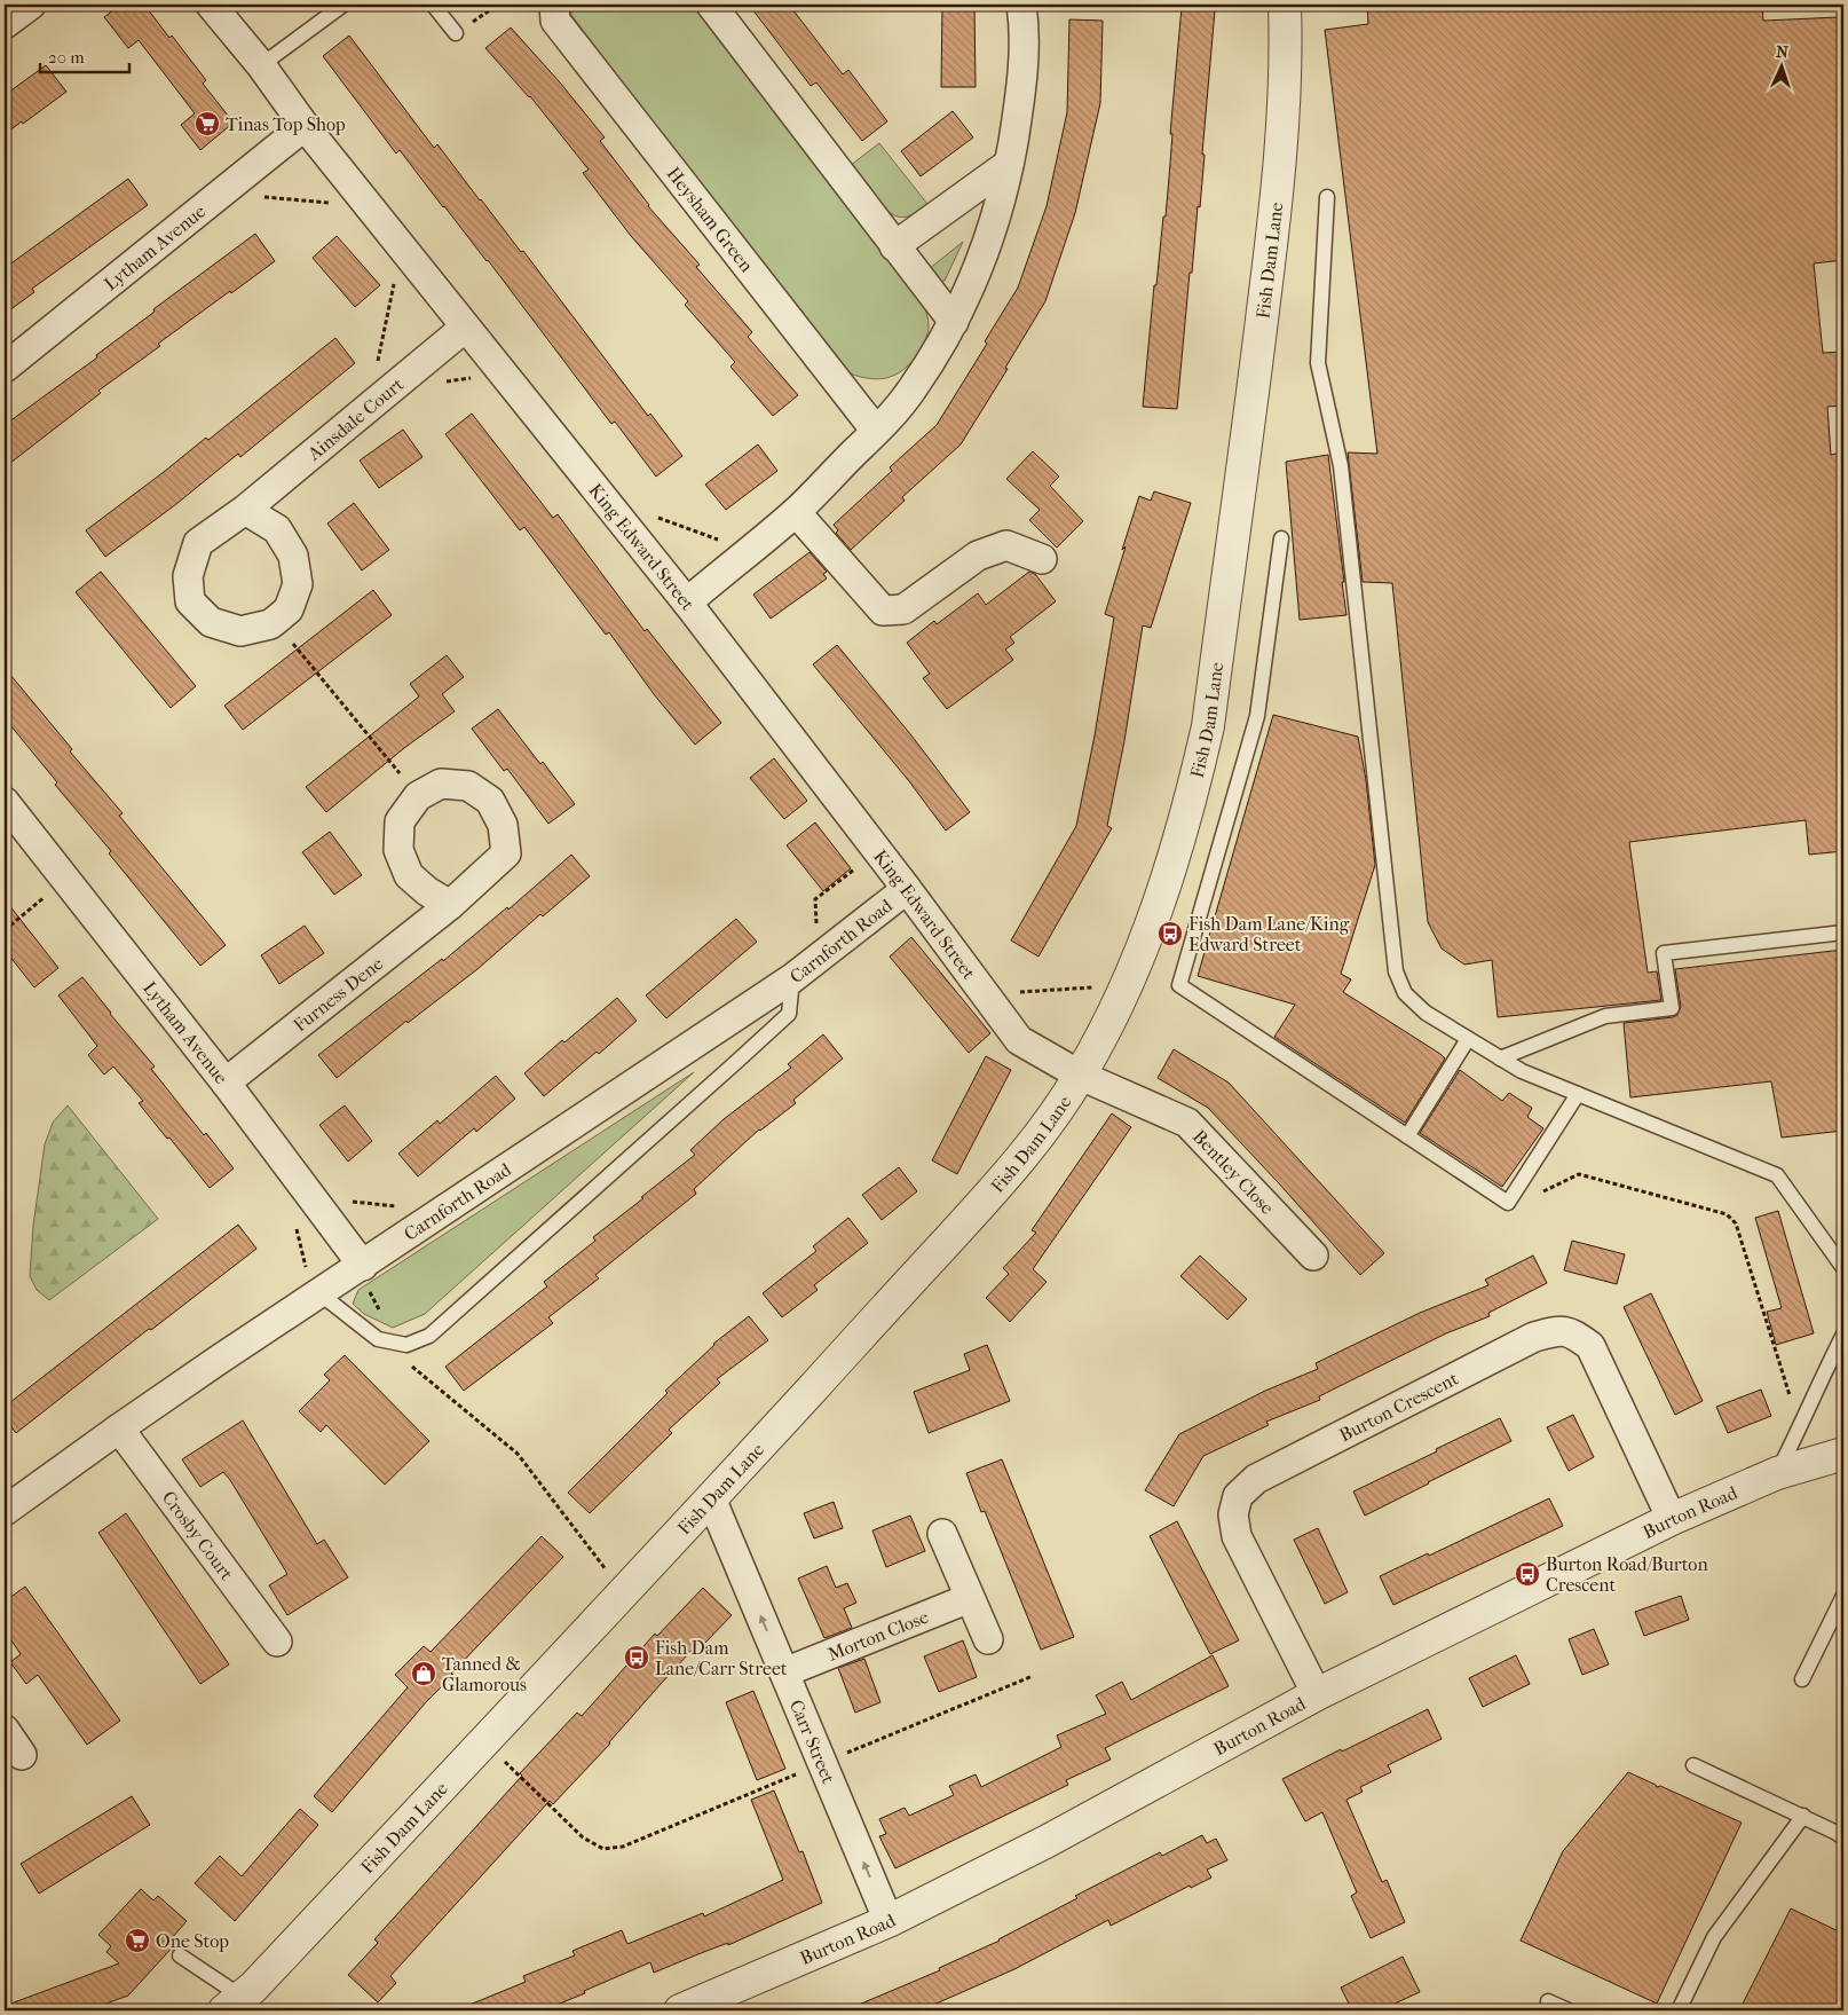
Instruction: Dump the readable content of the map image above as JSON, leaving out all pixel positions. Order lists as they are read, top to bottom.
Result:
{
  "streets": {
    "street": [
      "Heysham Green",
      "Lytham Avenue",
      "Fish Dam Lane",
      "Ainsdale Court",
      "King Edward Street",
      "Carnforth Road",
      "Furness Dene",
      "Bentley Close",
      "Burton Crescent",
      "Burton Road",
      "Crosby Court",
      "Morton Close",
      "Carr Street"
    ]
  },
  "crossings": [
    ["Lytham Avenue", "King Edward Street"],
    ["Lytham Avenue", "Carnforth Road"],
    ["Lytham Avenue", "Furness Dene"],
    ["Fish Dam Lane", "King Edward Street"],
    ["Fish Dam Lane", "Bentley Close"],
    ["Fish Dam Lane", "Carr Street"],
    ["Ainsdale Court", "King Edward Street"],
    ["King Edward Street", "Carnforth Road"],
    ["King Edward Street", "Bentley Close"],
    ["Carnforth Road", "Crosby Court"],
    ["Burton Crescent", "Burton Road"],
    ["Burton Road", "Carr Street"],
    ["Morton Close", "Carr Street"]
  ],
  "one_way": ["Carr Street"],
  "places": {
    "supermarket": ["Tinas Top Shop", "One Stop"],
    "bus stop": ["Fish Dam Lane/King Edward Street", "Burton Road/Burton Crescent", "Fish Dam Lane/Carr Street"],
    "shop": ["Tanned & Glamorous"]
  },
  "scale_bar": "20 m",
  "north": "top"
}
